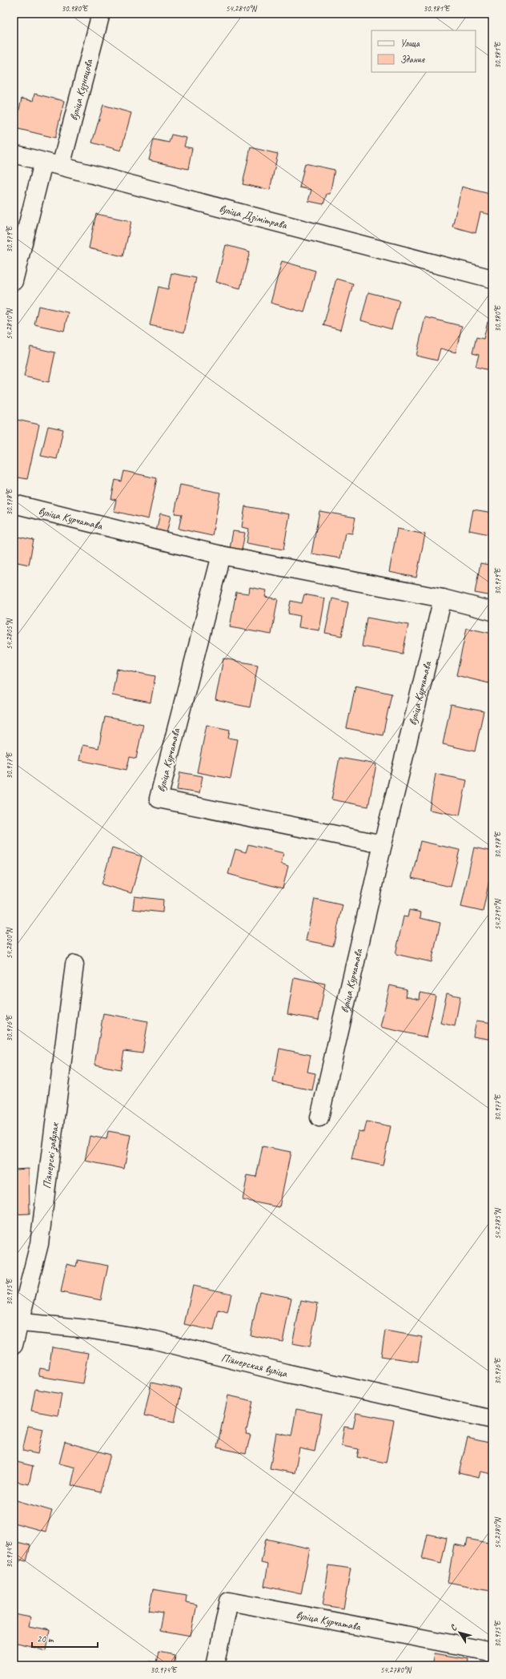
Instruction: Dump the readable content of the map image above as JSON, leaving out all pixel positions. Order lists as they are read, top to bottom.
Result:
{
  "streets": {
    "street": [
      "вуліца Кузняцова",
      "вуліца Дзімітрава",
      "вуліца Курчатава",
      "Піянерскі завулак",
      "Піянерская вуліца"
    ]
  },
  "crossings": [
    ["вуліца Кузняцова", "вуліца Дзімітрава"],
    ["Піянерскі завулак", "Піянерская вуліца"]
  ],
  "legend": ["Улица", "Здание"],
  "scale_bar": "20 m",
  "north": "top left",
  "coordinates": [
    "30.980°E",
    "54.2810°N",
    "30.981°E",
    "30.979°E",
    "30.978°E",
    "54.2805°N",
    "30.977°E",
    "54.2790°N",
    "54.2800°N",
    "30.976°E",
    "54.2785°N",
    "30.975°E",
    "54.2780°N",
    "30.974°E"
  ]
}
